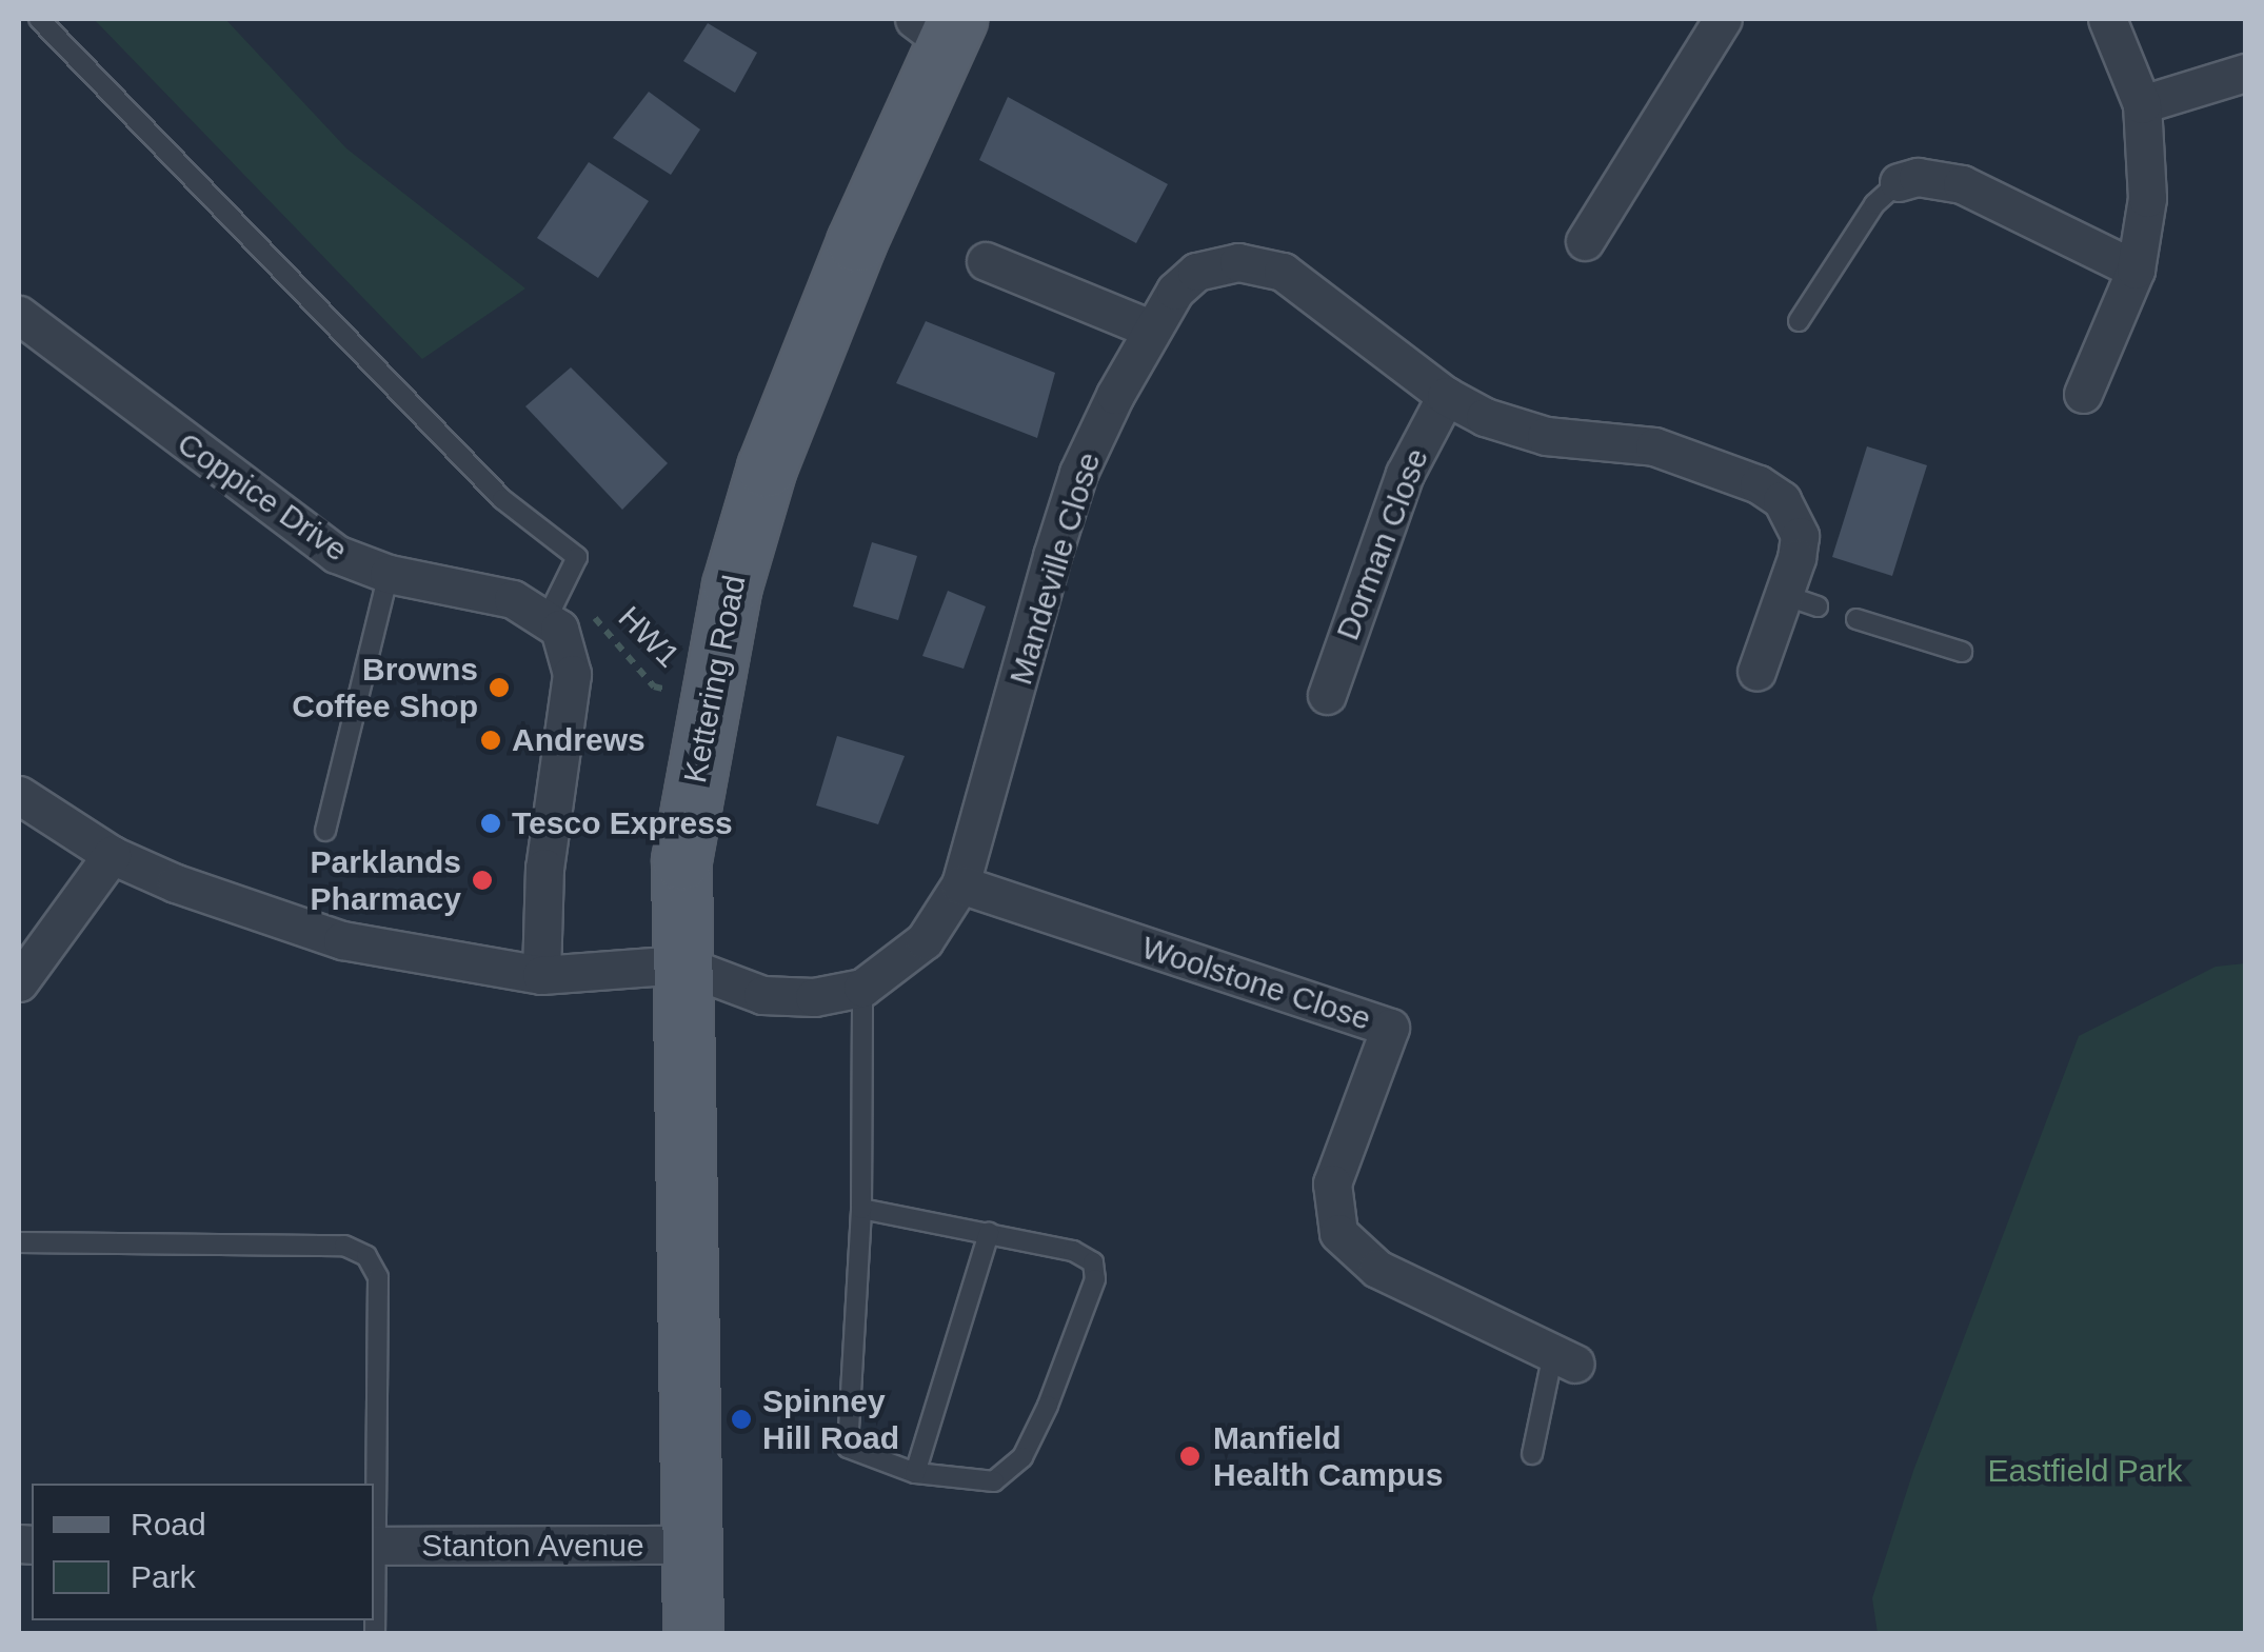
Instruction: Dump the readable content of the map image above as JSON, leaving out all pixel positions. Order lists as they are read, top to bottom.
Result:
{
  "streets": {
    "main road": ["Kettering Road"],
    "street": [
      "Coppice Drive",
      "Dorman Close",
      "Mandeville Close",
      "Woolstone Close",
      "Stanton Avenue"
    ],
    "path": ["HW1"]
  },
  "crossings": [
    ["Coppice Drive", "HW1"],
    ["Dorman Close", "Mandeville Close"],
    ["Mandeville Close", "Kettering Road"],
    ["Mandeville Close", "Woolstone Close"],
    ["HW1", "Kettering Road"],
    ["Kettering Road", "Stanton Avenue"]
  ],
  "parks": ["Eastfield Park"],
  "places": [
    "Browns Coffee Shop",
    "Andrews",
    "Tesco Express",
    "Parklands Pharmacy",
    "Spinney Hill Road",
    "Manfield Health Campus"
  ],
  "legend": ["Road", "Park"]
}
